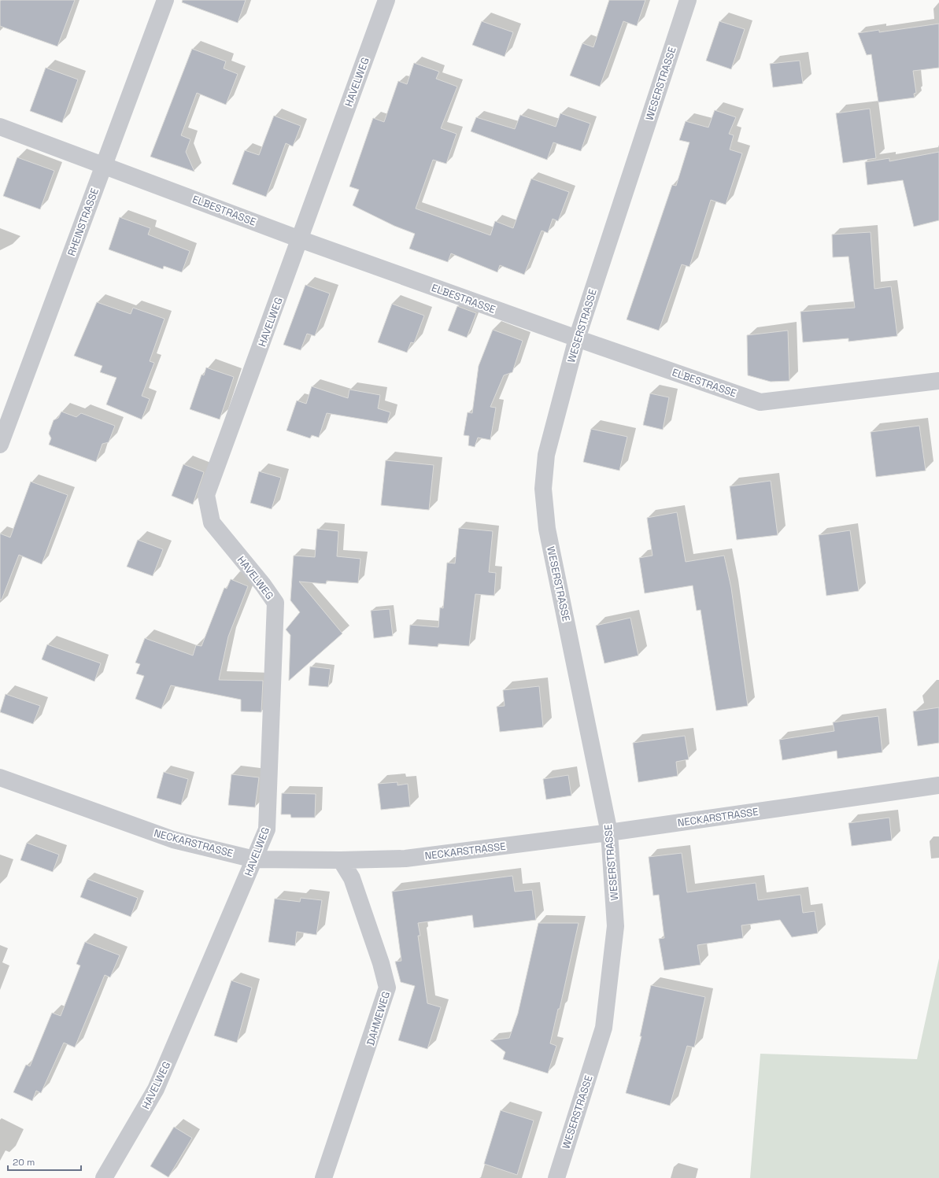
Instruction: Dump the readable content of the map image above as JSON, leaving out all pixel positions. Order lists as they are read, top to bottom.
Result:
{
  "streets": {
    "street": [
      "HAVELWEG",
      "WESERSTRASSE",
      "ELBESTRASSE",
      "RHEINSTRASSE",
      "NECKARSTRASSE",
      "DAHMEWEG"
    ]
  },
  "crossings": [
    ["HAVELWEG", "ELBESTRASSE"],
    ["HAVELWEG", "NECKARSTRASSE"],
    ["WESERSTRASSE", "ELBESTRASSE"],
    ["WESERSTRASSE", "NECKARSTRASSE"],
    ["ELBESTRASSE", "RHEINSTRASSE"],
    ["NECKARSTRASSE", "DAHMEWEG"]
  ],
  "scale_bar": "20 m"
}
